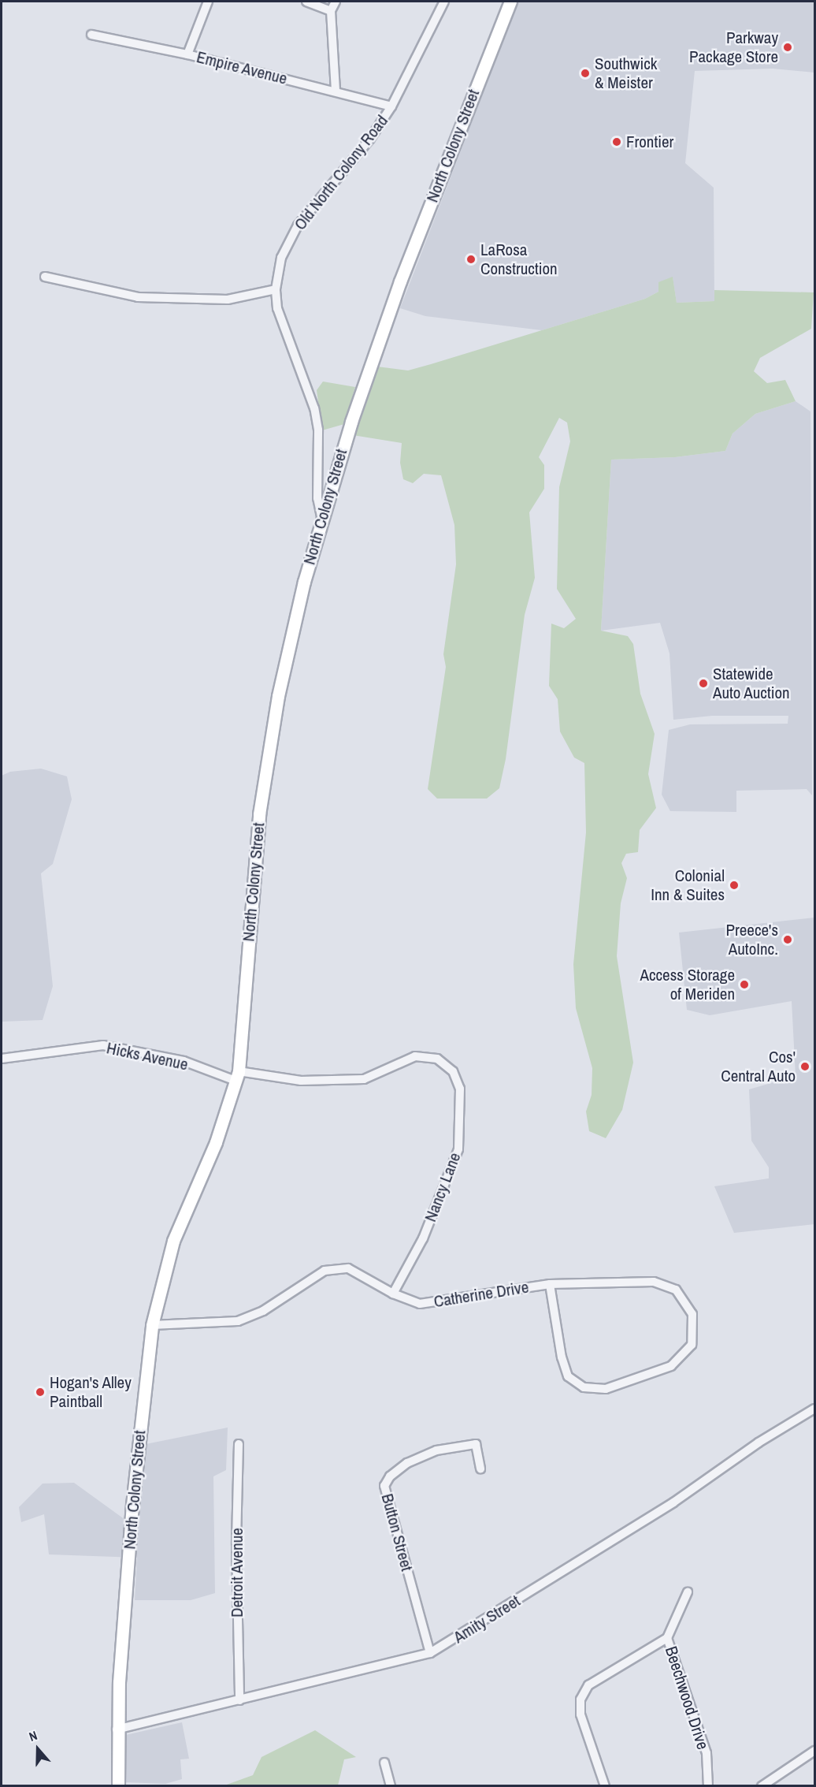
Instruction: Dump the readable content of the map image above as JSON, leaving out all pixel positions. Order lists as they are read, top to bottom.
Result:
{
  "streets": {
    "main road": ["North Colony Street"],
    "street": [
      "Empire Avenue",
      "Old North Colony Road",
      "Hicks Avenue",
      "Nancy Lane",
      "Catherine Drive",
      "Button Street",
      "Detroit Avenue",
      "Amity Street",
      "Beechwood Drive"
    ]
  },
  "crossings": [
    ["Empire Avenue", "Old North Colony Road"],
    ["North Colony Street", "Old North Colony Road"],
    ["North Colony Street", "Hicks Avenue"],
    ["North Colony Street", "Nancy Lane"],
    ["North Colony Street", "Catherine Drive"],
    ["North Colony Street", "Amity Street"],
    ["Hicks Avenue", "Nancy Lane"],
    ["Nancy Lane", "Catherine Drive"],
    ["Button Street", "Amity Street"],
    ["Detroit Avenue", "Amity Street"]
  ],
  "places": [
    "Parkway Package Store",
    "Southwick & Meister",
    "Frontier",
    "LaRosa Construction",
    "Statewide Auto Auction",
    "Colonial Inn & Suites",
    "Preece's AutoInc.",
    "Access Storage of Meriden",
    "Cos' Central Auto",
    "Hogan's Alley Paintball"
  ],
  "north": "top"
}
